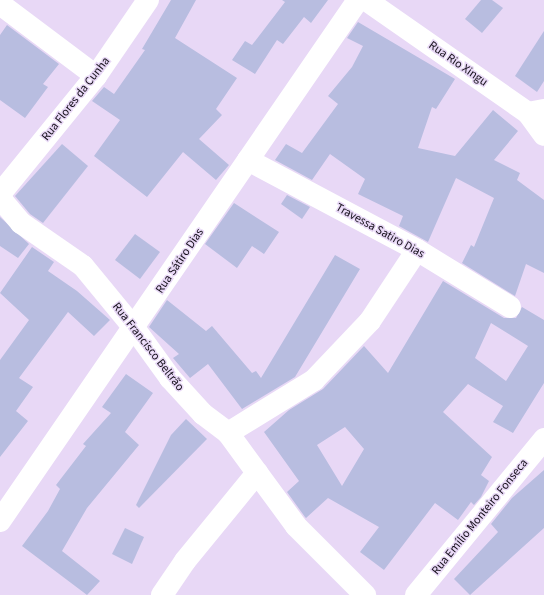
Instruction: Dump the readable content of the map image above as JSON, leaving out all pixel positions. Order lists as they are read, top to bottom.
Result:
{
  "streets": {
    "street": [
      "Rua Rio Xingu",
      "Rua Flores da Cunha",
      "Travessa Satiro Dias",
      "Rua Sátiro Dias",
      "Rua Francisco Beltrão",
      "Rua Emílio Monteiro Fonseca"
    ]
  },
  "crossings": [
    ["Travessa Satiro Dias", "Rua Sátiro Dias"],
    ["Rua Sátiro Dias", "Rua Francisco Beltrão"]
  ]
}
